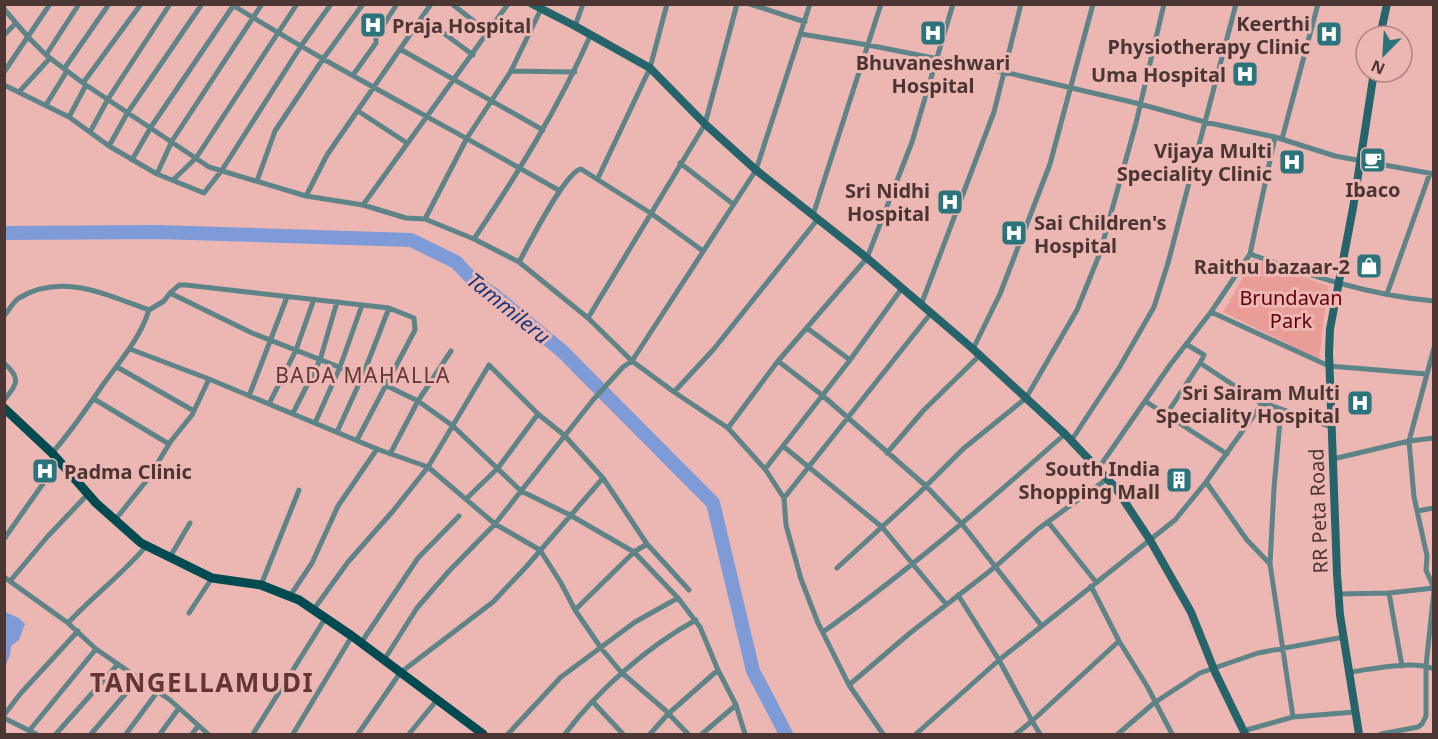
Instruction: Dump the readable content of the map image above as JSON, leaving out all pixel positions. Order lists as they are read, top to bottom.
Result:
{
  "streets": {
    "main road": ["RR Peta Road"]
  },
  "districts": ["BADA MAHALLA", "TANGELLAMUDI"],
  "water": ["Tammileru"],
  "parks": ["Brundavan Park"],
  "places": {
    "hospital": [
      "Praja Hospital",
      "Bhuvaneshwari Hospital",
      "Keerthi Physiotherapy Clinic",
      "Uma Hospital",
      "Vijaya Multi Speciality Clinic",
      "Sri Nidhi Hospital",
      "Sai Children's Hospital",
      "Sri Sairam Multi Speciality Hospital",
      "Padma Clinic"
    ],
    "cafe": ["Ibaco"],
    "shop": ["Raithu bazaar-2"],
    "building": ["South India Shopping Mall"]
  },
  "north": "bottom left"
}
